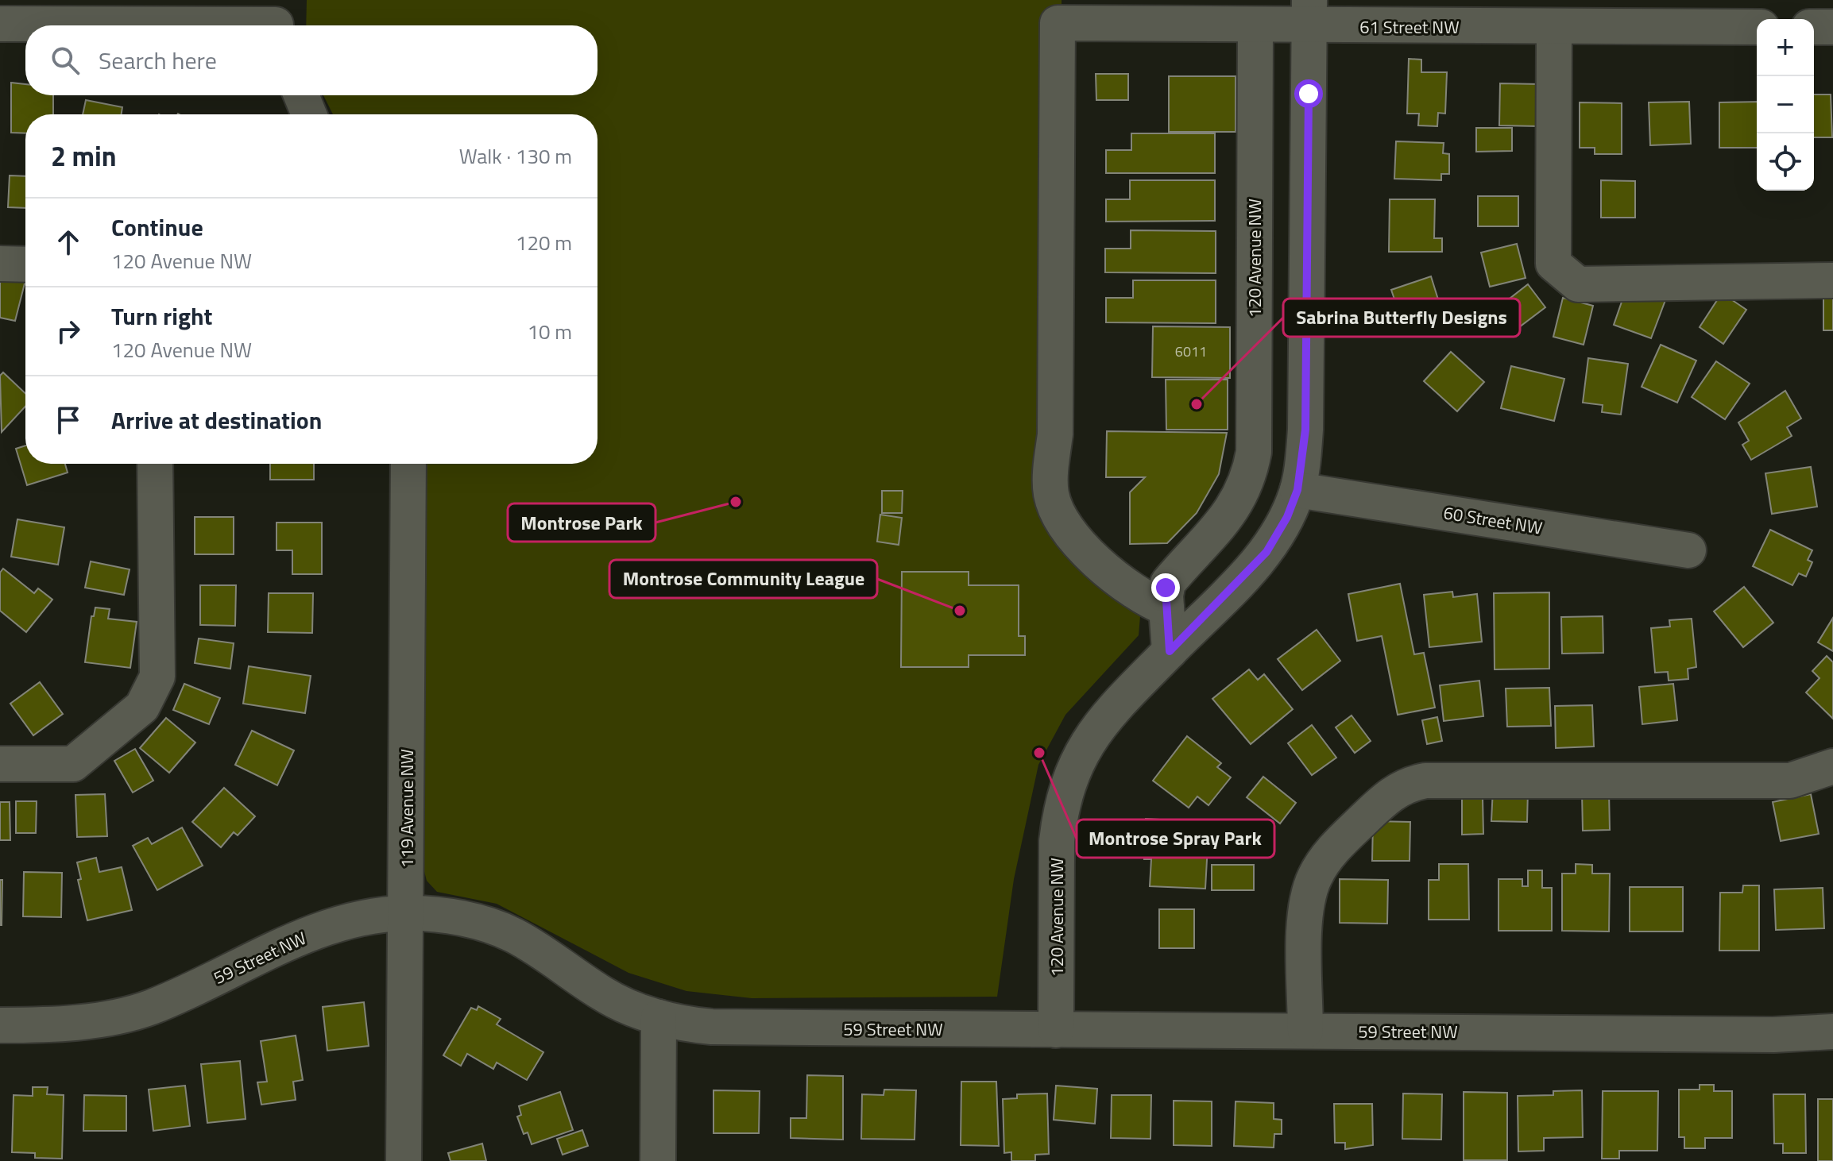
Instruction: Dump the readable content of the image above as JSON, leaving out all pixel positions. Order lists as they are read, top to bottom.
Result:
{
  "streets": {
    "street": [
      "61 Street NW",
      "120 Avenue NW",
      "60 Street NW",
      "119 Avenue NW",
      "59 Street NW"
    ]
  },
  "crossings": [
    ["61 Street NW", "120 Avenue NW"],
    ["120 Avenue NW", "60 Street NW"],
    ["120 Avenue NW", "59 Street NW"],
    ["119 Avenue NW", "59 Street NW"]
  ],
  "places": [
    "Sabrina Butterfly Designs",
    "Montrose Park",
    "Montrose Community League",
    "Montrose Spray Park"
  ],
  "house_numbers": ["6011"],
  "page": {
    "map_buttons": ["+", "−"],
    "search": "Search here",
    "heading": ["2 min", "Walk · 130 m"],
    "list": [
      ["Continue", "120 Avenue NW", "120 m"],
      ["Turn right", "120 Avenue NW", "10 m"],
      "Arrive at destination"
    ]
  }
}
